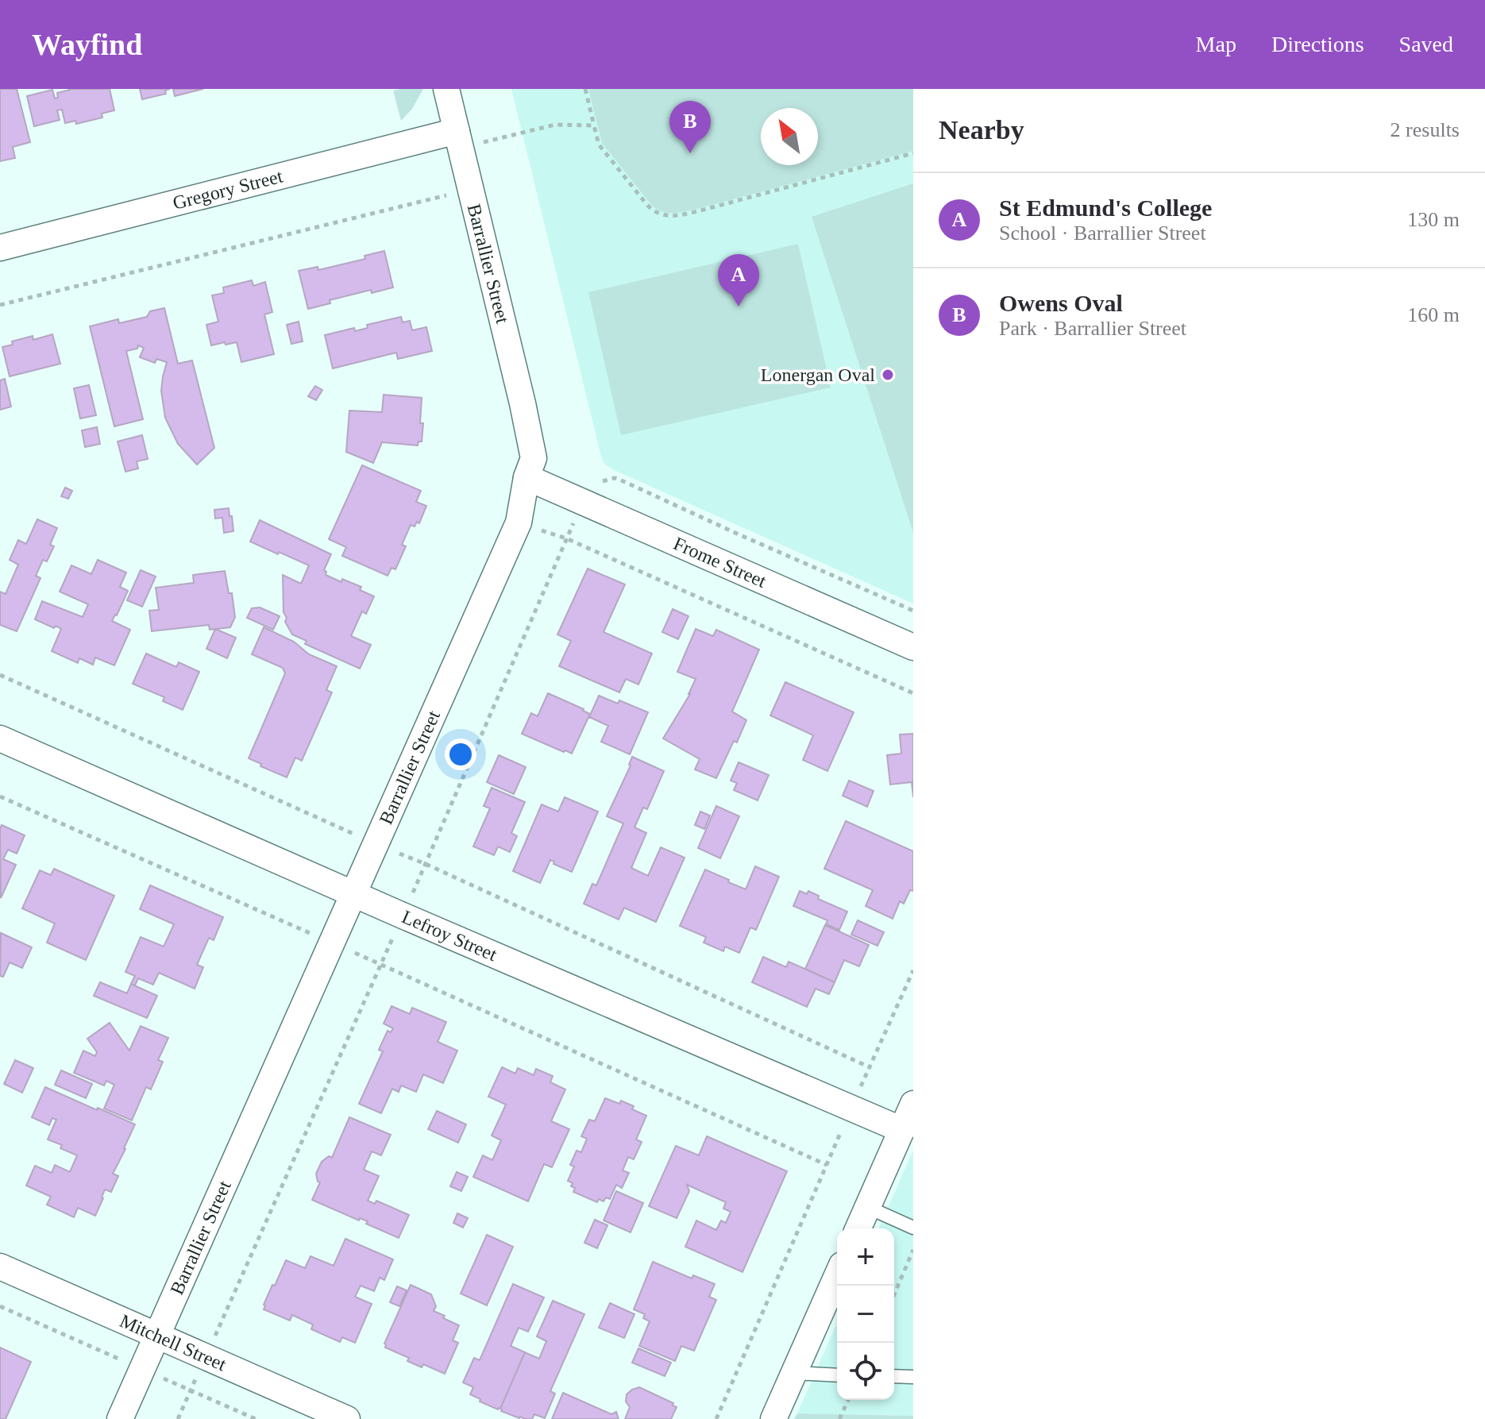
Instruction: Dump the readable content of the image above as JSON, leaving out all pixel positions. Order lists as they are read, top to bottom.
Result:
{
  "streets": {
    "street": [
      "Gregory Street",
      "Barrallier Street",
      "Frome Street",
      "Lefroy Street",
      "Mitchell Street"
    ]
  },
  "crossings": [
    ["Gregory Street", "Barrallier Street"],
    ["Barrallier Street", "Frome Street"],
    ["Barrallier Street", "Lefroy Street"],
    ["Barrallier Street", "Mitchell Street"]
  ],
  "places": ["Lonergan Oval"],
  "north": "top left",
  "page": {
    "header": "Wayfind",
    "nav": ["Map", "Directions", "Saved"],
    "heading": ["Nearby", "2 results"],
    "pins": ["B", "A"],
    "list": [
      {
        "mark": "A",
        "name": "St Edmund's College",
        "note": "School · Barrallier Street",
        "value": "130 m"
      },
      {
        "mark": "B",
        "name": "Owens Oval",
        "note": "Park · Barrallier Street",
        "value": "160 m"
      }
    ],
    "map_buttons": ["+", "−"]
  }
}
